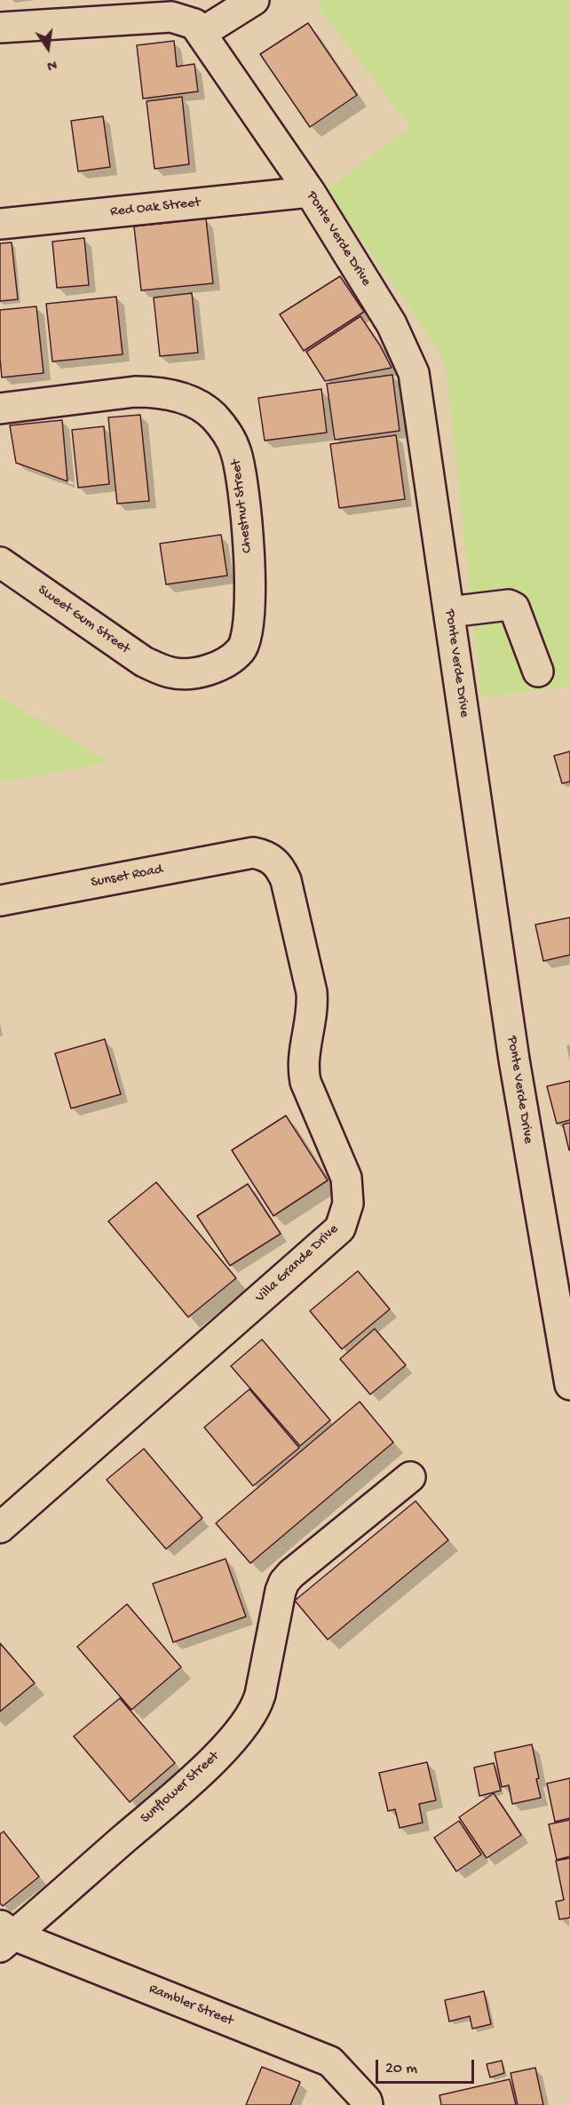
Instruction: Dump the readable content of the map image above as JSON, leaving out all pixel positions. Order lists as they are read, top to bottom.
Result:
{
  "streets": {
    "street": [
      "Red Oak Street",
      "Ponte Verde Drive",
      "Chestnut Street",
      "Sweet Gum Street",
      "Sunset Road",
      "Villa Grande Drive",
      "Sunflower Street",
      "Rambler Street"
    ]
  },
  "crossings": [
    ["Red Oak Street", "Ponte Verde Drive"],
    ["Chestnut Street", "Sweet Gum Street"],
    ["Sunset Road", "Villa Grande Drive"],
    ["Sunflower Street", "Rambler Street"]
  ],
  "scale_bar": "20 m",
  "north": "bottom"
}
